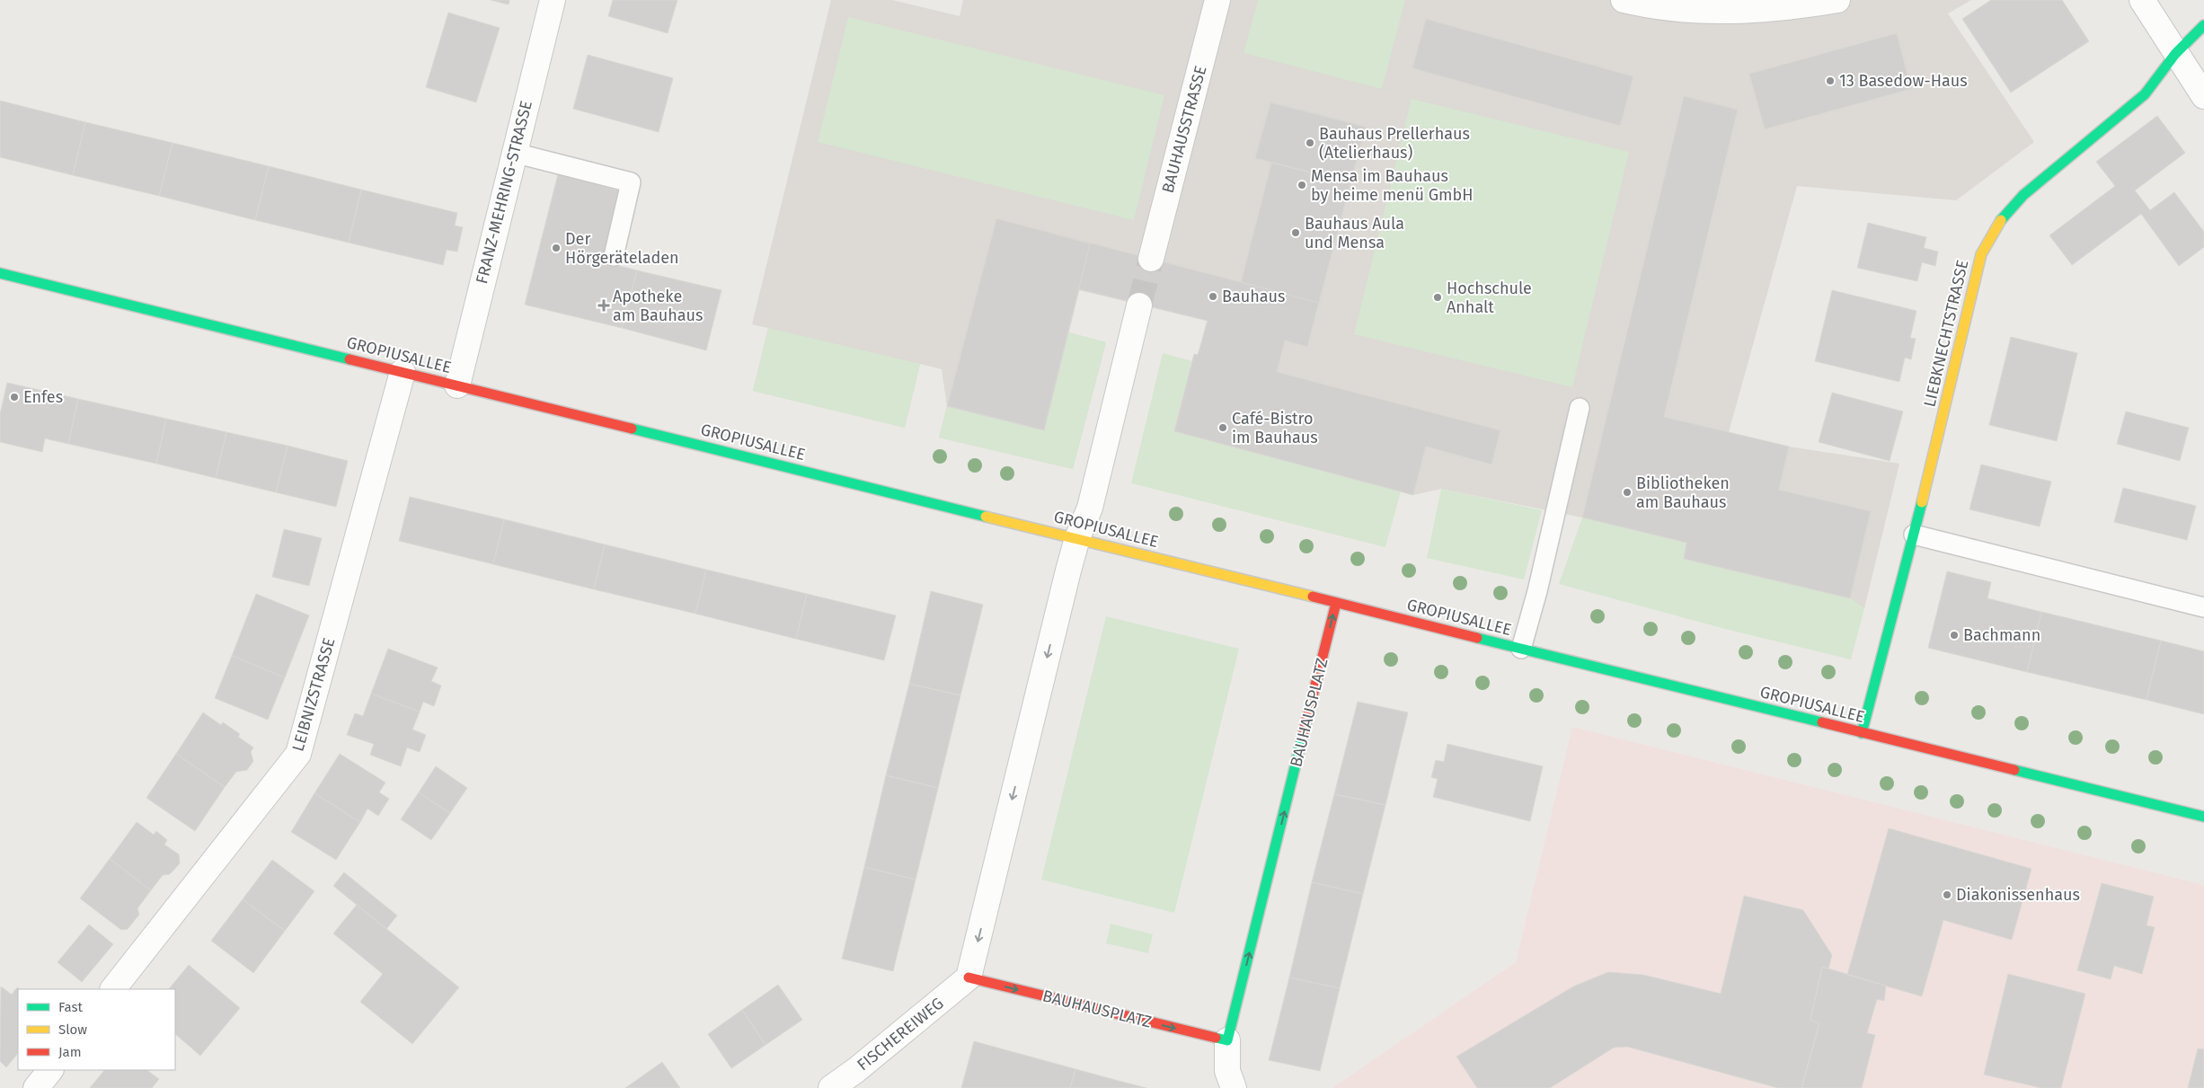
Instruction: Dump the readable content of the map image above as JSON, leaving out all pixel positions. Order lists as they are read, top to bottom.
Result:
{
  "streets": {
    "street": [
      "BAUHAUSSTRASSE",
      "FRANZ-MEHRING-STRASSE",
      "LIEBKNECHTSTRASSE",
      "GROPIUSALLEE",
      "LEIBNIZSTRASSE",
      "BAUHAUSPLATZ",
      "FISCHEREIWEG"
    ]
  },
  "crossings": [
    ["FRANZ-MEHRING-STRASSE", "GROPIUSALLEE"],
    ["LIEBKNECHTSTRASSE", "GROPIUSALLEE"],
    ["GROPIUSALLEE", "LEIBNIZSTRASSE"],
    ["GROPIUSALLEE", "BAUHAUSPLATZ"],
    ["BAUHAUSPLATZ", "FISCHEREIWEG"]
  ],
  "places": {
    "other": [
      "13 Basedow-Haus",
      "Bauhaus Prellerhaus (Atelierhaus)",
      "Mensa im Bauhaus by heime menü GmbH",
      "Bauhaus Aula und Mensa",
      "Der Hörgeräteladen",
      "Bauhaus",
      "Hochschule Anhalt",
      "Enfes",
      "Café-Bistro im Bauhaus",
      "Bibliotheken am Bauhaus",
      "Bachmann",
      "Diakonissenhaus"
    ],
    "health": ["Apotheke am Bauhaus"]
  },
  "legend": ["Fast", "Slow", "Jam"]
}
